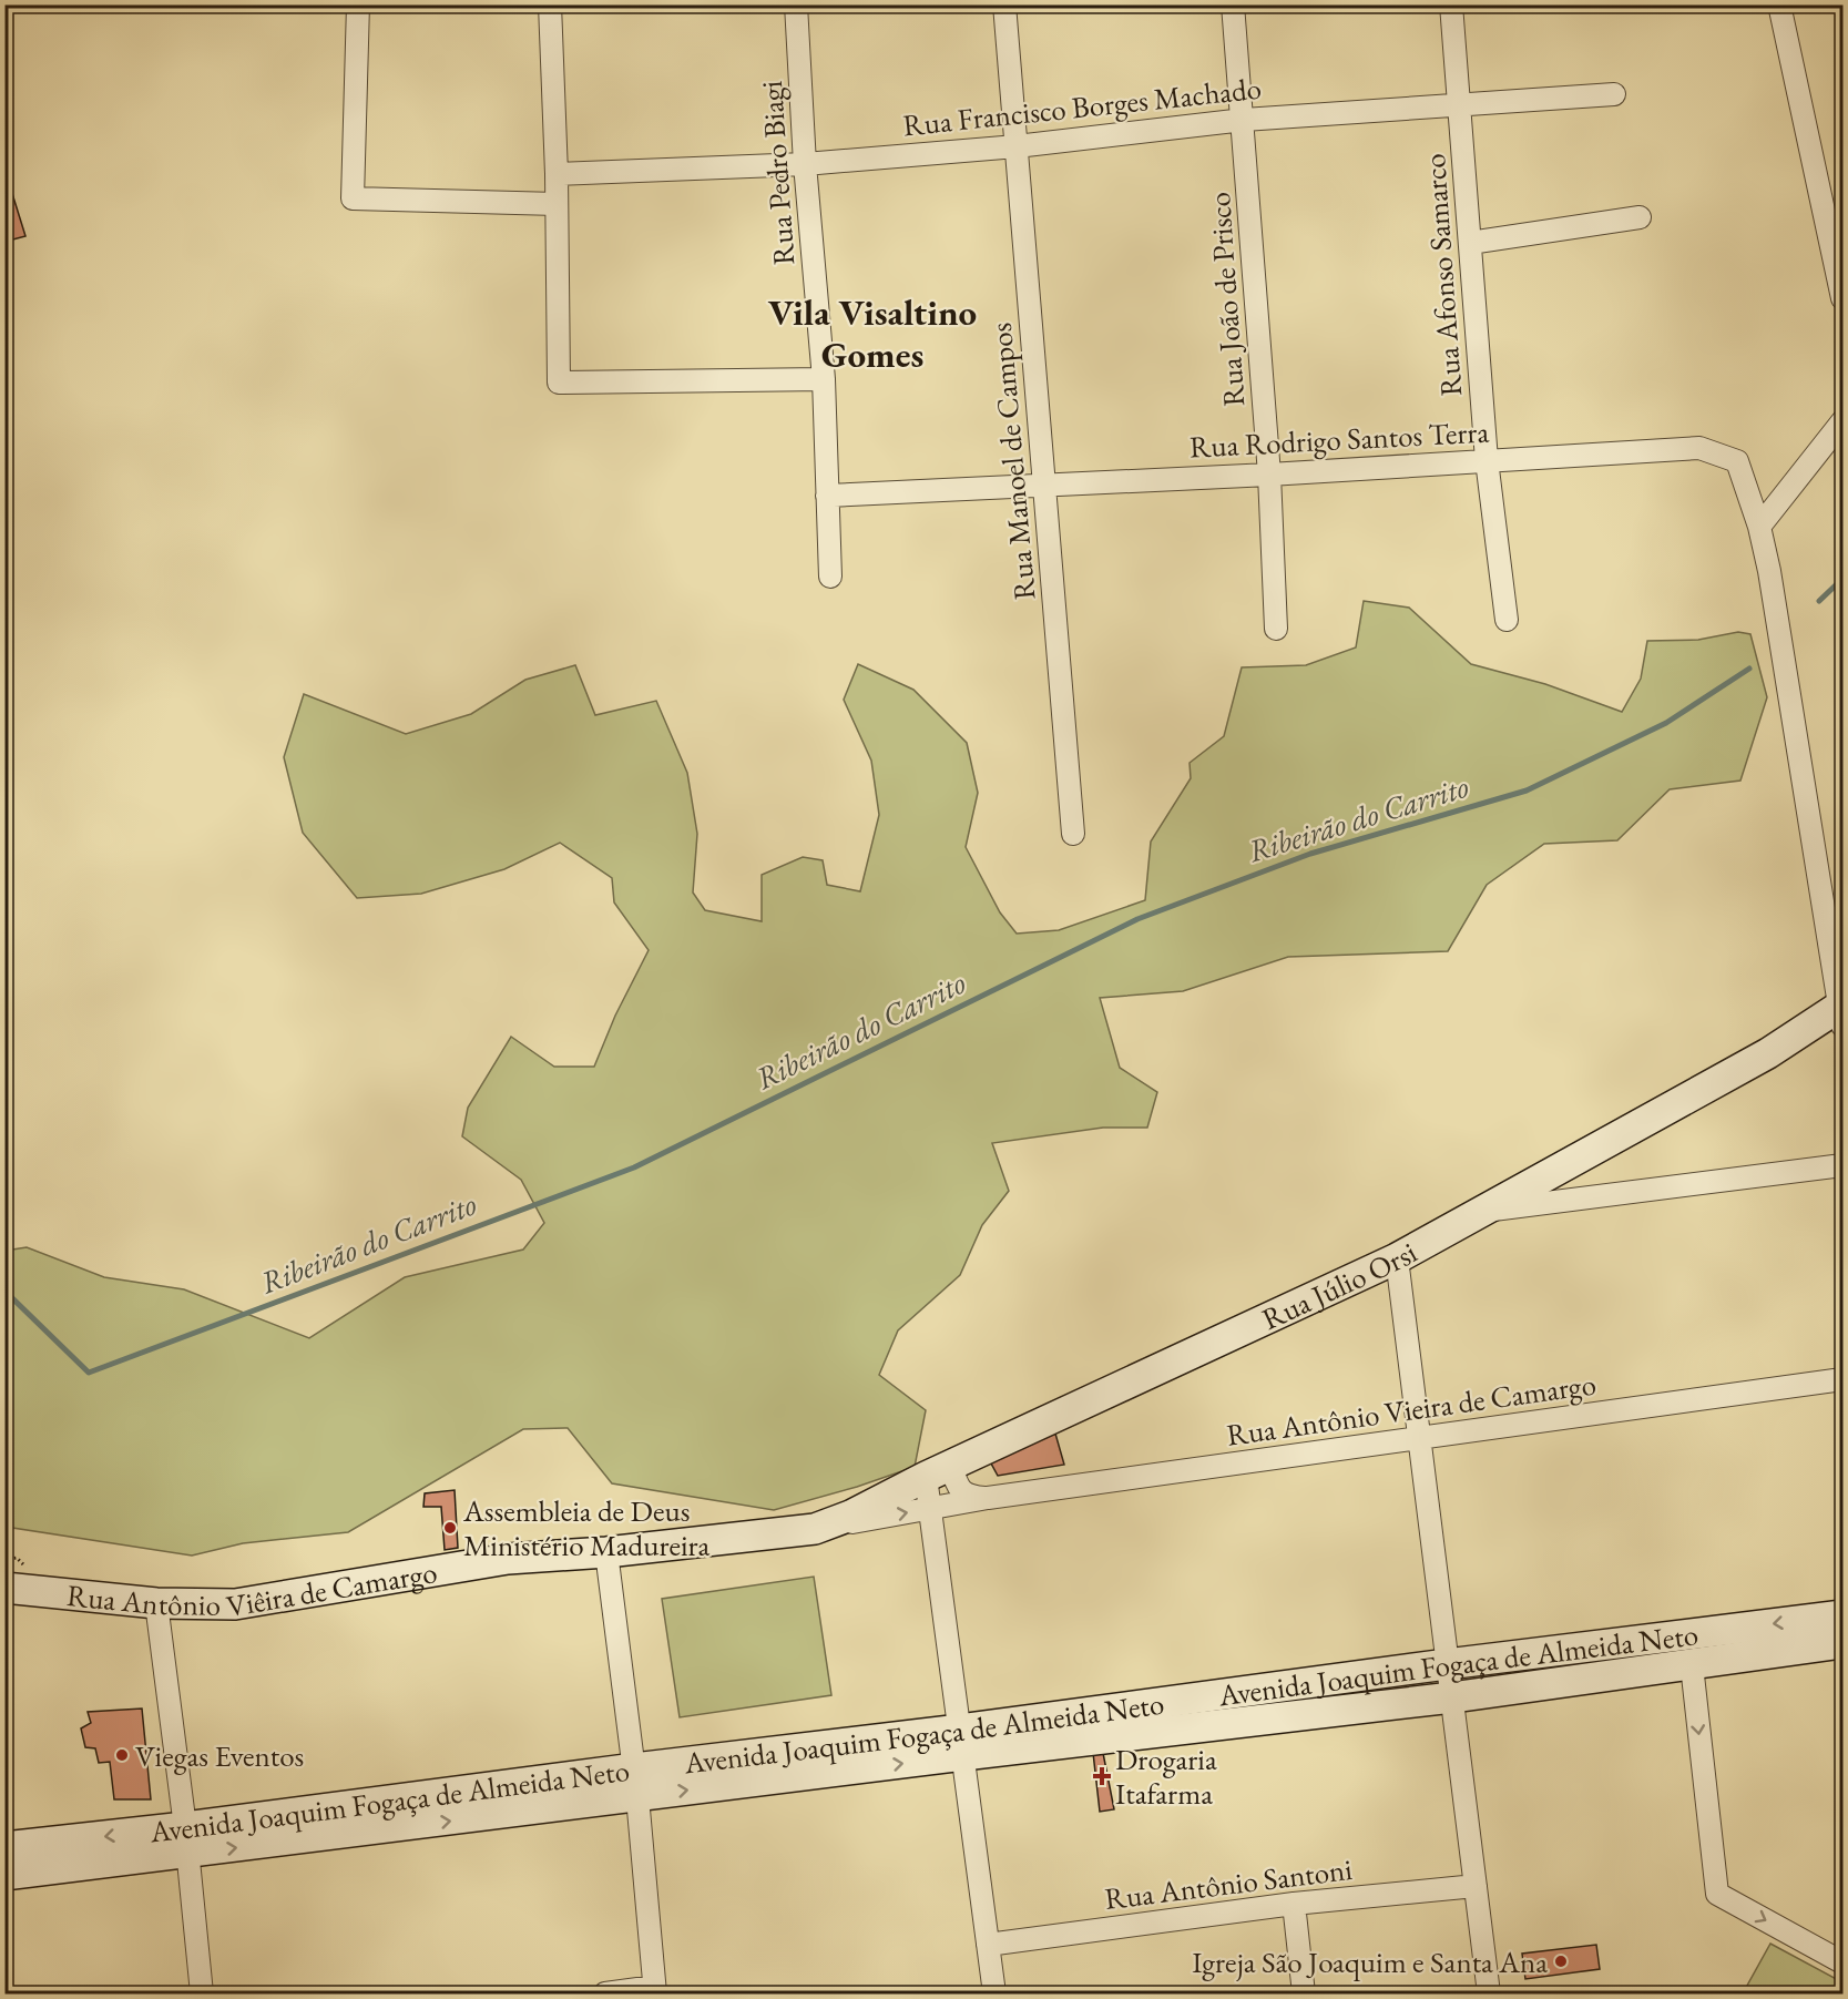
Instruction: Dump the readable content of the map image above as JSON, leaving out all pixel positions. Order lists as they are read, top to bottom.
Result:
{
  "streets": {
    "street": [
      "Rua Francisco Borges Machado",
      "Rua Pedro Biagi",
      "Rua Afonso Samarco",
      "Rua João de Prisco",
      "Rua Rodrigo Santos Terra",
      "Rua Manoel de Campos",
      "Rua Júlio Orsi",
      "Rua Antônio Vieira de Camargo",
      "Rua Antônio Viêira de Camargo",
      "Avenida Joaquim Fogaça de Almeida Neto",
      "Rua Antônio Santoni"
    ]
  },
  "crossings": [
    ["Rua Francisco Borges Machado", "Rua Pedro Biagi"],
    ["Rua Francisco Borges Machado", "Rua Afonso Samarco"],
    ["Rua Francisco Borges Machado", "Rua João de Prisco"],
    ["Rua Francisco Borges Machado", "Rua Manoel de Campos"],
    ["Rua Pedro Biagi", "Rua Rodrigo Santos Terra"],
    ["Rua Afonso Samarco", "Rua Rodrigo Santos Terra"],
    ["Rua João de Prisco", "Rua Rodrigo Santos Terra"],
    ["Rua Rodrigo Santos Terra", "Rua Manoel de Campos"],
    ["Rua Rodrigo Santos Terra", "Rua Júlio Orsi"],
    ["Rua Júlio Orsi", "Rua Antônio Vieira de Camargo"],
    ["Rua Júlio Orsi", "Rua Antônio Viêira de Camargo"],
    ["Rua Antônio Vieira de Camargo", "Rua Antônio Viêira de Camargo"]
  ],
  "districts": ["Vila Visaltino Gomes"],
  "water": ["Ribeirão do Carrito"],
  "places": {
    "other": ["Assembleia de Deus Ministério Madureira", "Viegas Eventos", "Igreja São Joaquim e Santa Ana"],
    "health": ["Drogaria Itafarma"]
  }
}
